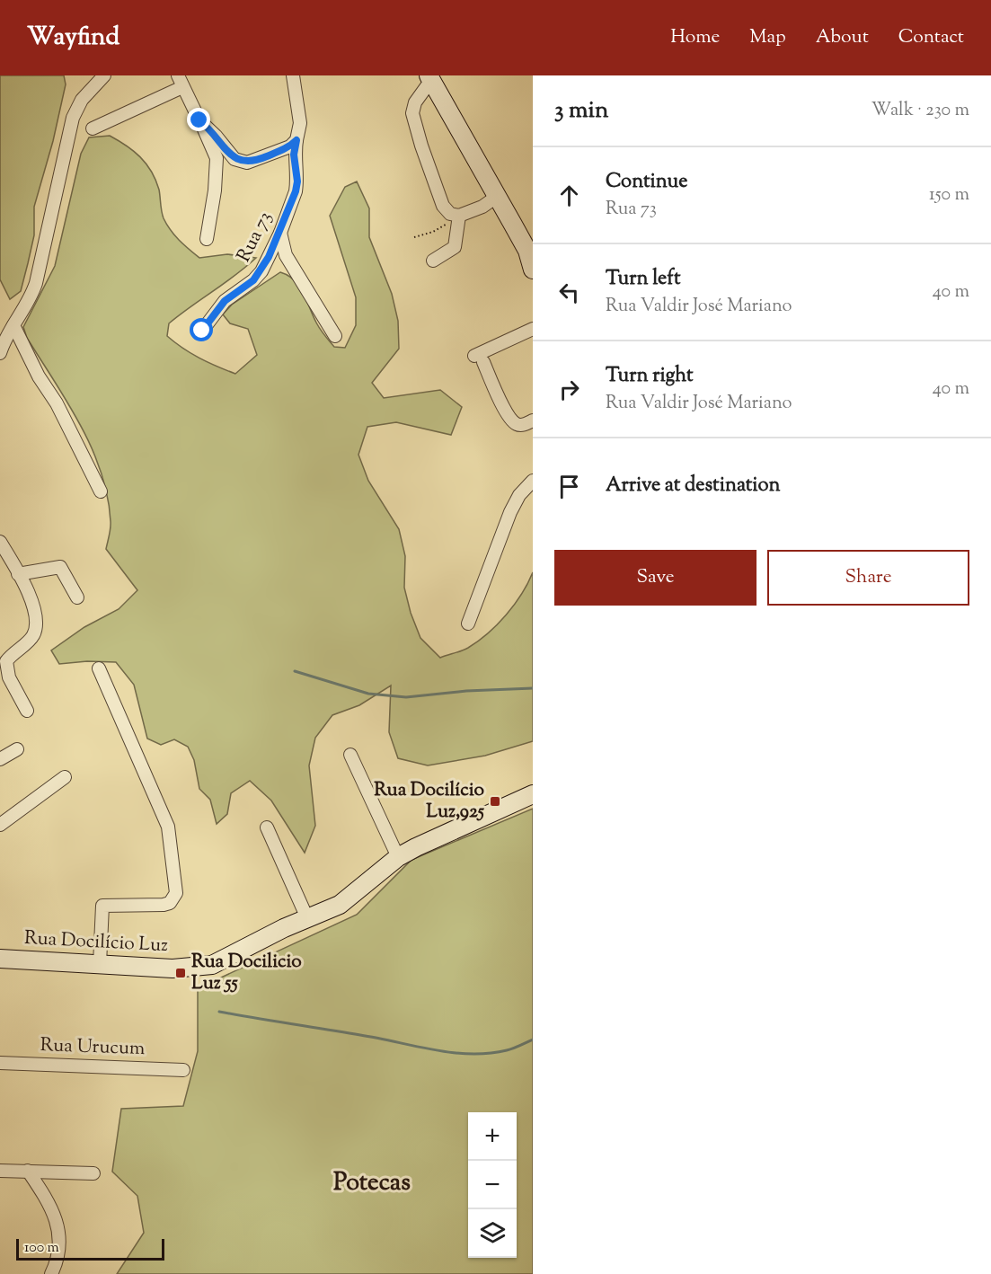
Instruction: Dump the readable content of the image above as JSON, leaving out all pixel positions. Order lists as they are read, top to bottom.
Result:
{
  "streets": {
    "main road": ["Rua Docilício Luz"],
    "street": ["Rua 73", "Rua Urucum"]
  },
  "districts": ["Potecas"],
  "places": {
    "transit": ["Rua Docilício Luz,925", "Rua Docilicio Luz 55"]
  },
  "scale_bar": "100 m",
  "page": {
    "header": "Wayfind",
    "nav": [
      "Home",
      "Map",
      "About",
      "Contact"
    ],
    "heading": ["3 min", "Walk · 230 m"],
    "list": [
      ["Continue", "Rua 73", "150 m"],
      ["Turn left", "Rua Valdir José Mariano", "40 m"],
      ["Turn right", "Rua Valdir José Mariano", "40 m"],
      "Arrive at destination"
    ],
    "buttons": ["Save", "Share"],
    "map_buttons": ["+", "−"],
    "scale": "100 m"
  }
}
